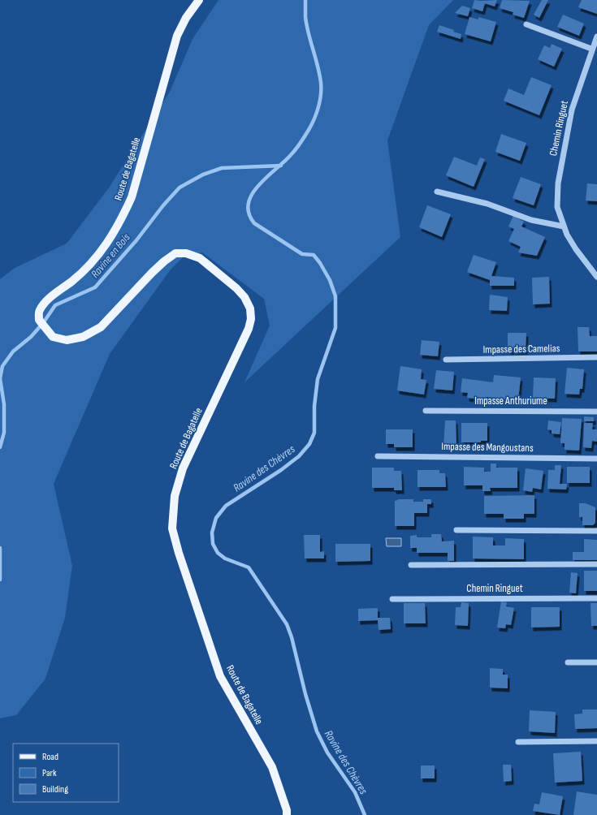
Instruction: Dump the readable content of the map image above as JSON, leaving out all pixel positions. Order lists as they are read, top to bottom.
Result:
{
  "streets": {
    "main road": ["Route de Bagatelle"],
    "street": [
      "Chemin Ringuet",
      "Impasse des Camelias",
      "Impasse Anthuriume",
      "Impasse des Mangoustans"
    ]
  },
  "water": ["Ravine en Bois", "Ravine des Chèvres"],
  "legend": ["Road", "Park", "Building"]
}
